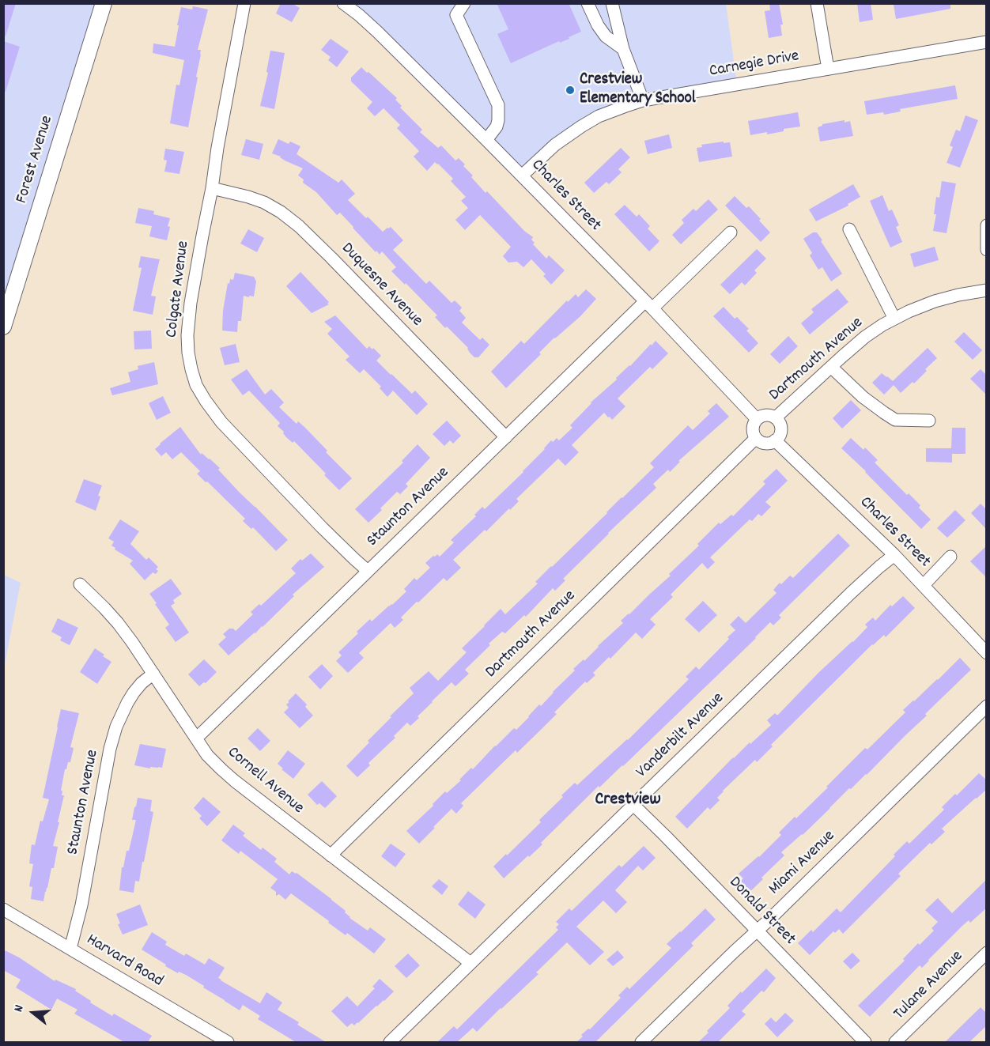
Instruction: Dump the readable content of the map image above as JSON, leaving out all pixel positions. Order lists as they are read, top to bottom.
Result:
{
  "streets": {
    "main road": ["Forest Avenue"],
    "street": [
      "Carnegie Drive",
      "Charles Street",
      "Duquesne Avenue",
      "Colgate Avenue",
      "Dartmouth Avenue",
      "Staunton Avenue",
      "Vanderbilt Avenue",
      "Cornell Avenue",
      "Miami Avenue",
      "Donald Street",
      "Harvard Road",
      "Tulane Avenue"
    ]
  },
  "crossings": [
    ["Carnegie Drive", "Charles Street"],
    ["Charles Street", "Dartmouth Avenue"],
    ["Charles Street", "Staunton Avenue"],
    ["Charles Street", "Vanderbilt Avenue"],
    ["Duquesne Avenue", "Colgate Avenue"],
    ["Duquesne Avenue", "Staunton Avenue"],
    ["Colgate Avenue", "Staunton Avenue"],
    ["Dartmouth Avenue", "Cornell Avenue"],
    ["Staunton Avenue", "Cornell Avenue"],
    ["Staunton Avenue", "Harvard Road"],
    ["Vanderbilt Avenue", "Cornell Avenue"],
    ["Vanderbilt Avenue", "Donald Street"],
    ["Miami Avenue", "Donald Street"]
  ],
  "districts": ["Crestview"],
  "places": ["Crestview Elementary School"],
  "north": "left"
}
